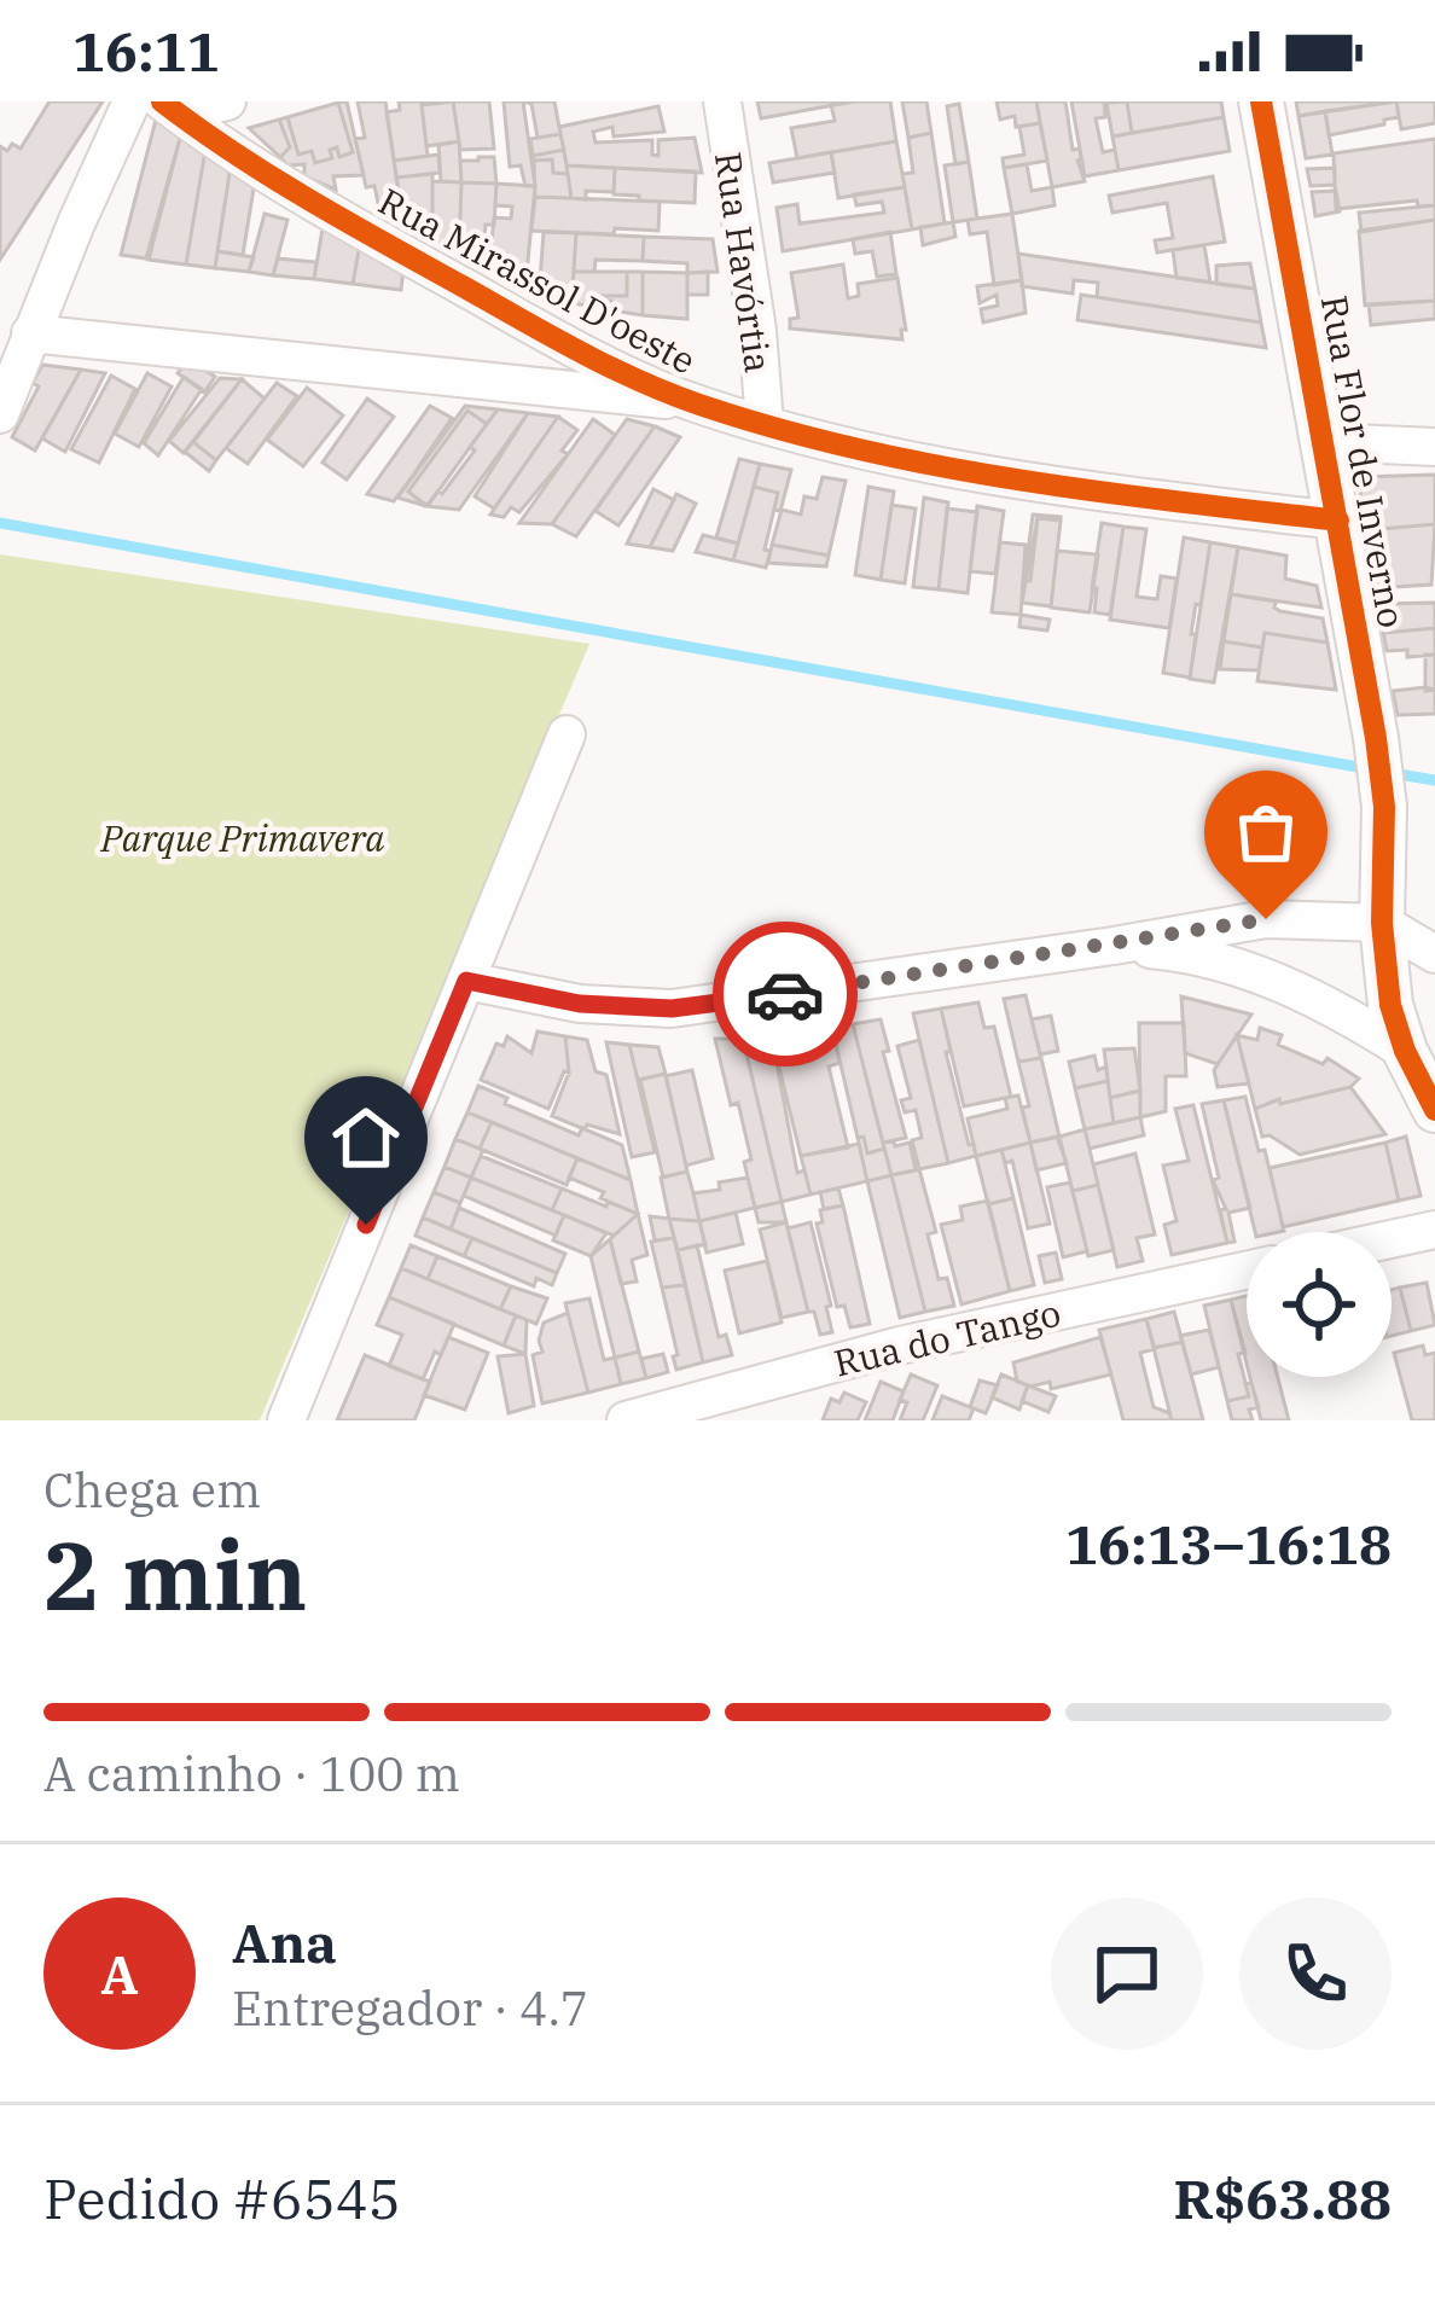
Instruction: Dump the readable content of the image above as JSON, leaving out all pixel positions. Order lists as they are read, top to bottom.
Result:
{
  "streets": {
    "street": [
      "Rua Havórtia",
      "Rua Mirassol D'oeste",
      "Rua Flor de Inverno",
      "Rua do Tango"
    ]
  },
  "crossings": [
    ["Rua Havórtia", "Rua Mirassol D'oeste"],
    ["Rua Mirassol D'oeste", "Rua Flor de Inverno"]
  ],
  "parks": ["Parque Primavera"],
  "page": {
    "status": "16:11",
    "heading": ["2 min", "Chega em", "16:13–16:18"],
    "panel": [
      "Ana",
      "Entregador · 4.7",
      "Pedido #6545",
      "R$63.88"
    ],
    "bar": "A caminho · 100 m",
    "round": "A"
  }
}
